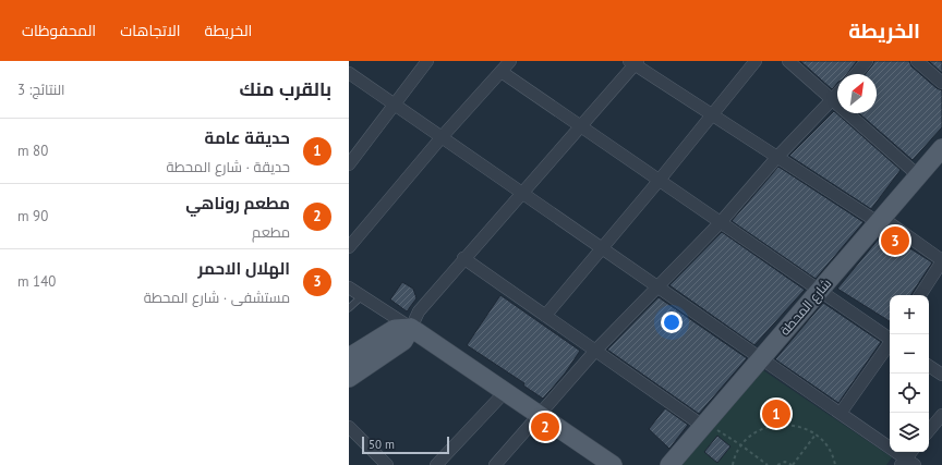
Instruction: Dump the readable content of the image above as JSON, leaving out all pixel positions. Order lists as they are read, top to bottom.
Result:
{
  "streets": {
    "main road": ["شارع المحطة"]
  },
  "scale_bar": "50 m",
  "north": "top right",
  "page": {
    "header": "الخريطة",
    "nav": ["الخريطة", "الاتجاهات", "المحفوظات"],
    "heading": ["بالقرب منك", "النتائج: 3"],
    "list": [
      {
        "mark": "1",
        "name": "حديقة عامة",
        "note": "حديقة · شارع المحطة",
        "value": "80 m"
      },
      {
        "mark": "2",
        "name": "مطعم روناهي",
        "note": "مطعم",
        "value": "90 m"
      },
      {
        "mark": "3",
        "name": "الهلال الاحمر",
        "note": "مستشفى · شارع المحطة",
        "value": "140 m"
      }
    ],
    "pins": ["3", "1", "2"],
    "map_buttons": ["+", "−"],
    "scale": "50 m"
  }
}
